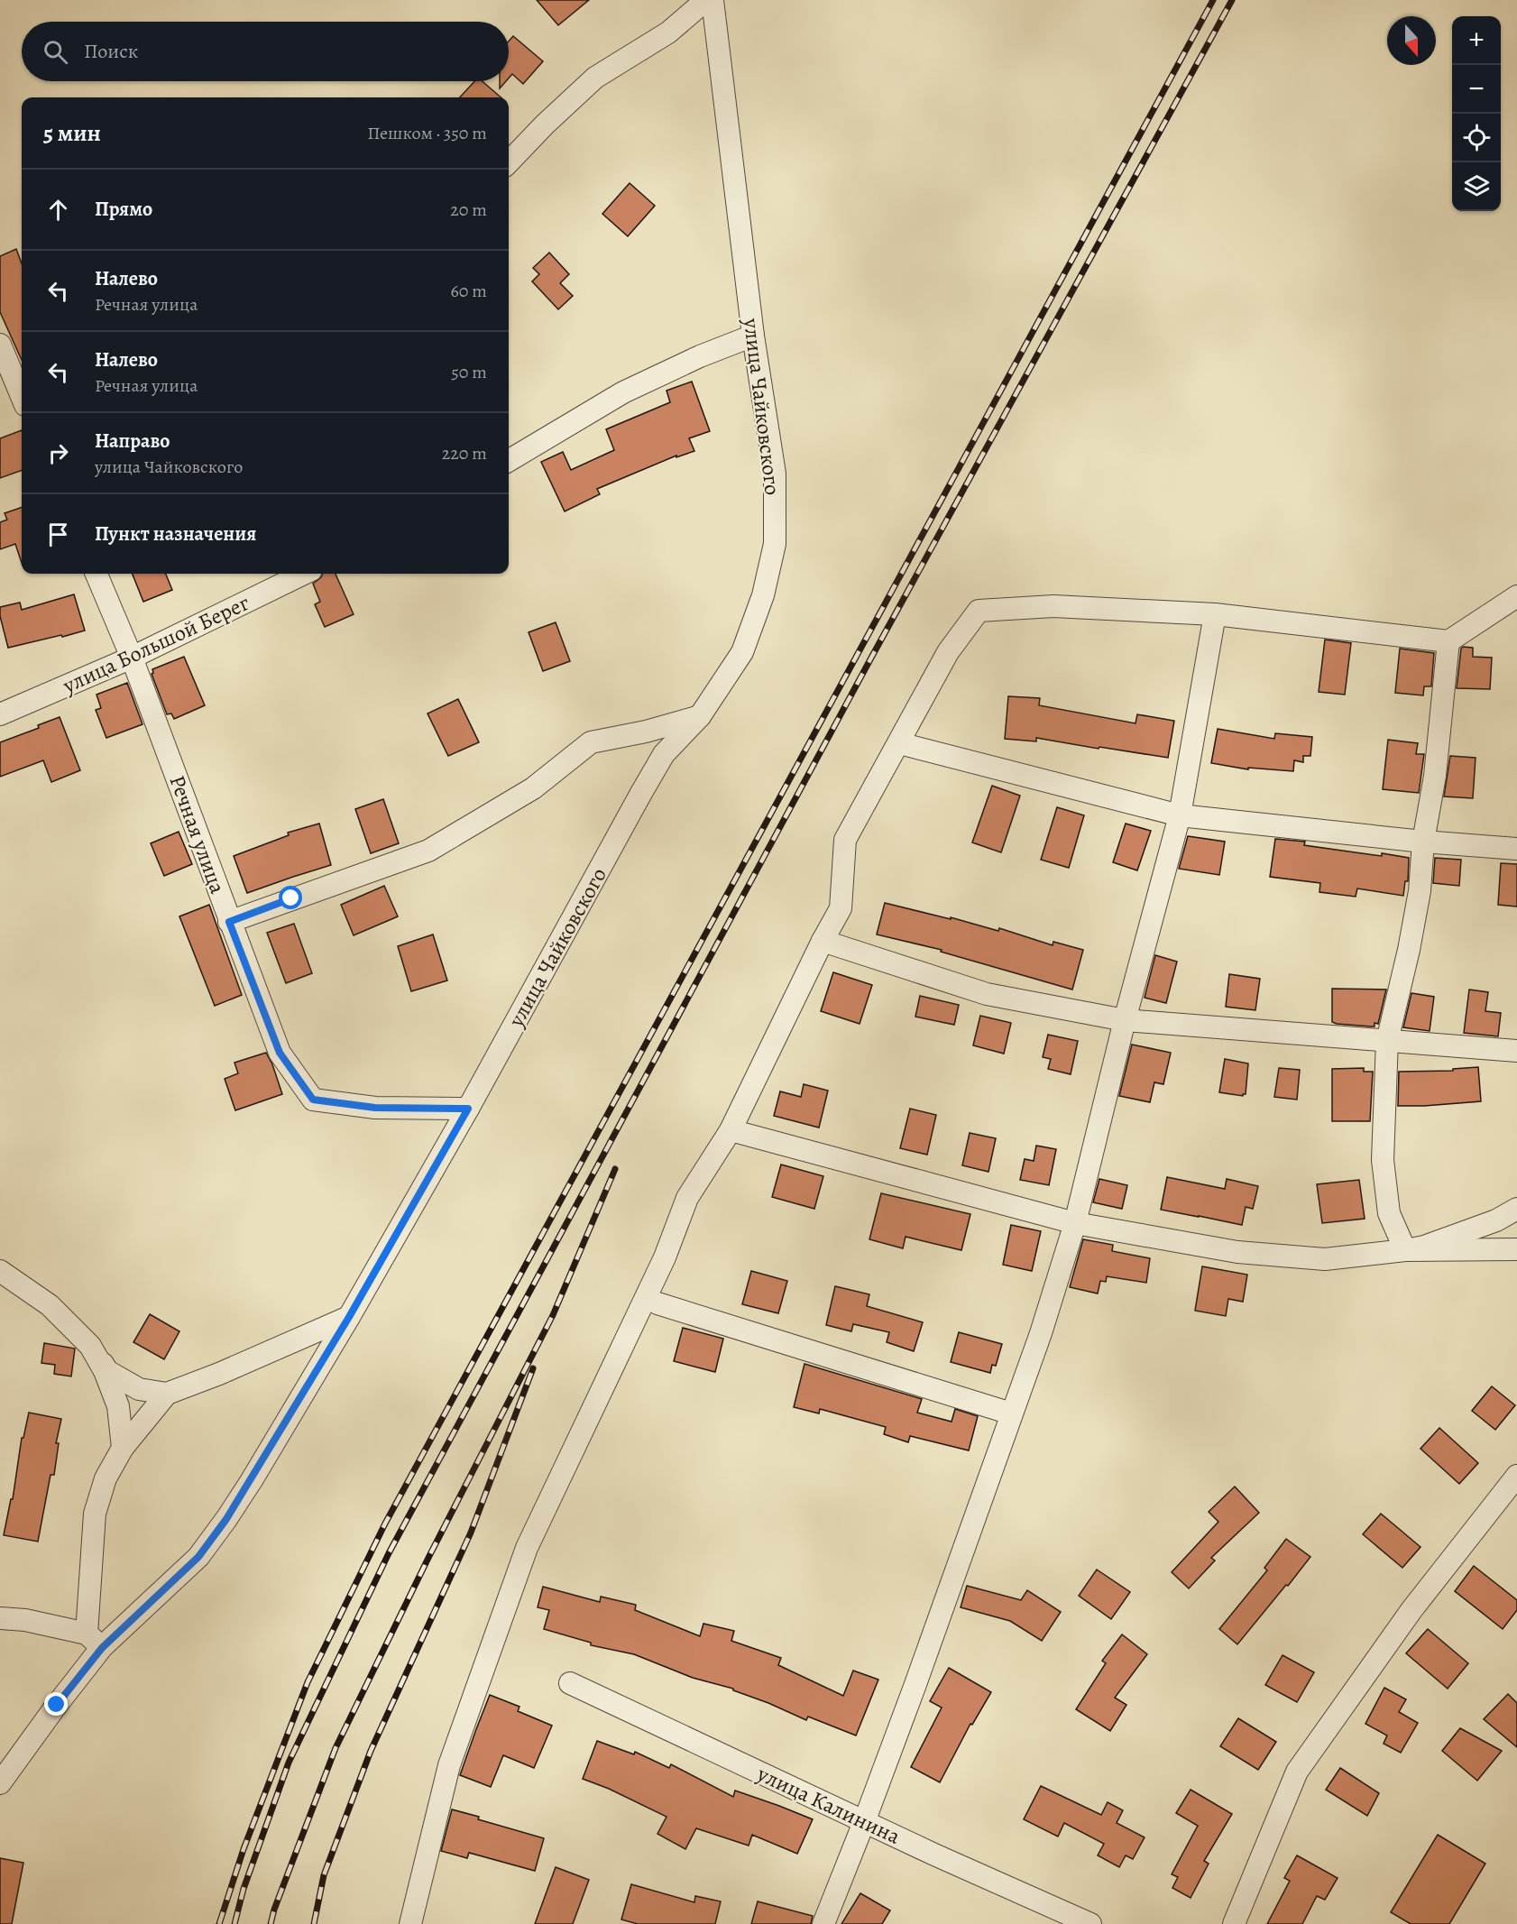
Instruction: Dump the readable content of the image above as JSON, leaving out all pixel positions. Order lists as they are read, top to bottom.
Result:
{
  "streets": {
    "street": [
      "улица Чайковского",
      "улица Большой Берег",
      "Речная улица",
      "улица Калинина"
    ]
  },
  "crossings": [
    ["улица Чайковского", "Речная улица"],
    ["улица Большой Берег", "Речная улица"]
  ],
  "north": "bottom",
  "page": {
    "map_buttons": ["+", "−"],
    "search": "Поиск",
    "heading": ["5 мин", "Пешком · 350 m"],
    "list": [
      ["Прямо", "20 m"],
      ["Налево", "Речная улица", "60 m"],
      ["Налево", "Речная улица", "50 m"],
      ["Направо", "улица Чайковского", "220 m"],
      "Пункт назначения"
    ]
  }
}
